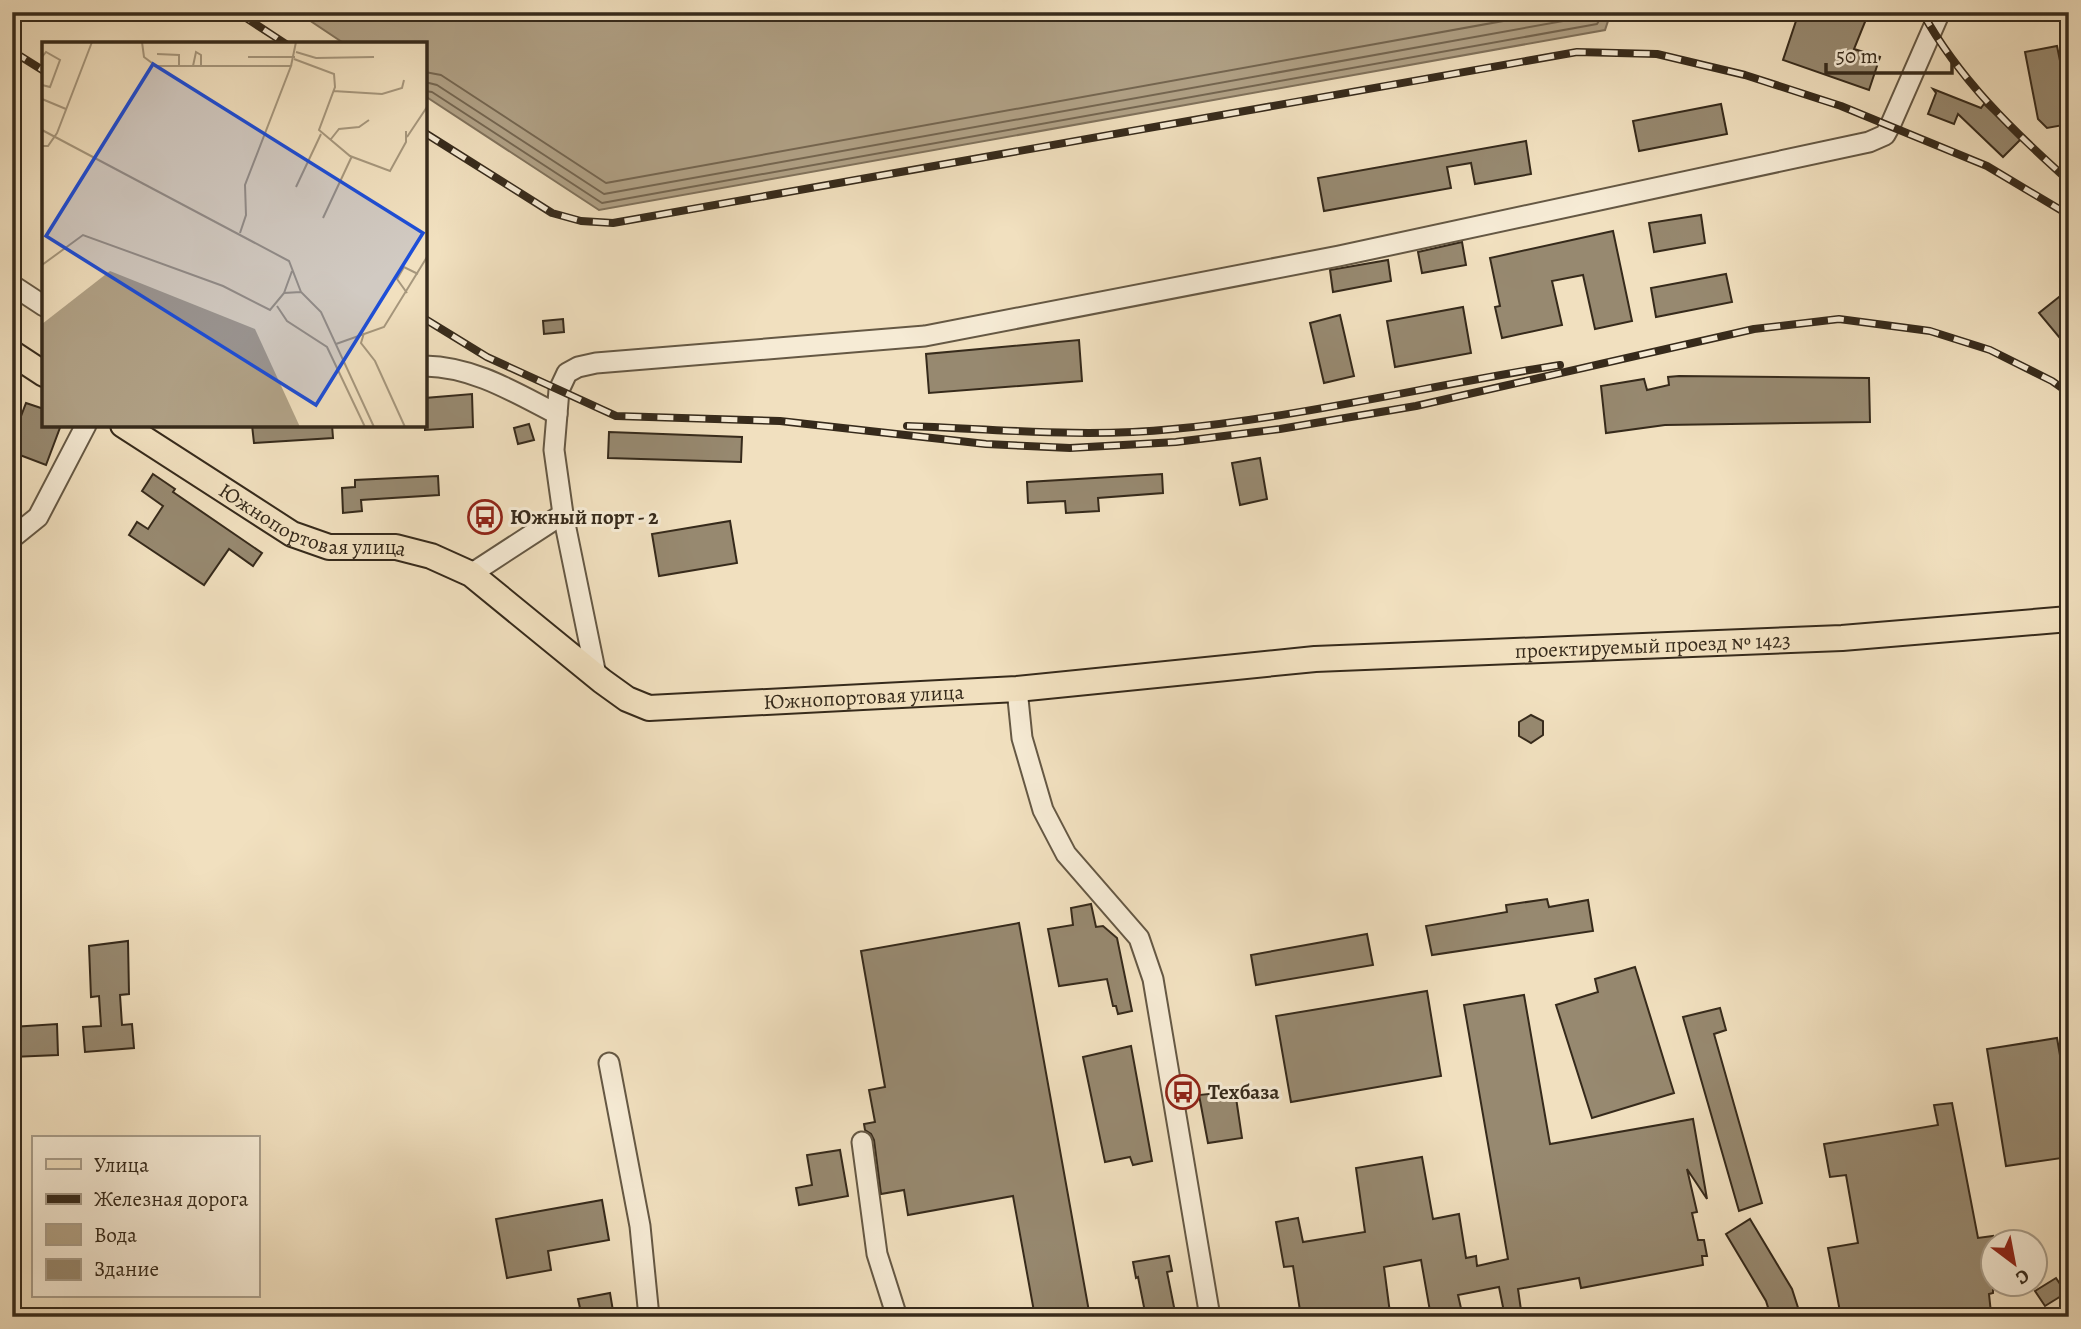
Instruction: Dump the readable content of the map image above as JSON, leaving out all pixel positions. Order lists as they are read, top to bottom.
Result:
{
  "streets": {
    "main road": ["Южнопортовая улица", "проектируемый проезд № 1423"]
  },
  "crossings": [
    ["Южнопортовая улица", "проектируемый проезд № 1423"]
  ],
  "places": {
    "bus stop": ["Южный порт - 2", "Техбаза"]
  },
  "legend": [
    "Улица",
    "Железная дорога",
    "Вода",
    "Здание"
  ],
  "scale_bar": "50 m",
  "north": "bottom right"
}
